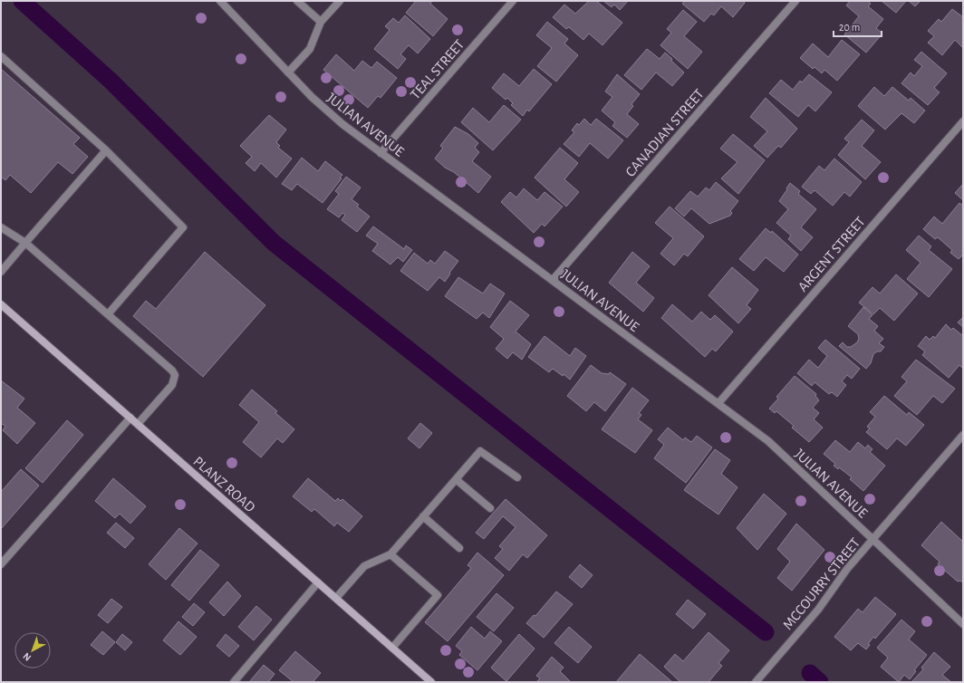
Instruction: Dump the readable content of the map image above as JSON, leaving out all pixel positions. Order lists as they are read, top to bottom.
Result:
{
  "streets": {
    "street": [
      "TEAL STREET",
      "JULIAN AVENUE",
      "CANADIAN STREET",
      "ARGENT STREET",
      "PLANZ ROAD",
      "MCCOURRY STREET"
    ]
  },
  "crossings": [
    ["TEAL STREET", "JULIAN AVENUE"],
    ["JULIAN AVENUE", "CANADIAN STREET"],
    ["JULIAN AVENUE", "ARGENT STREET"],
    ["JULIAN AVENUE", "MCCOURRY STREET"]
  ],
  "scale_bar": "20 m",
  "north": "bottom left"
}
